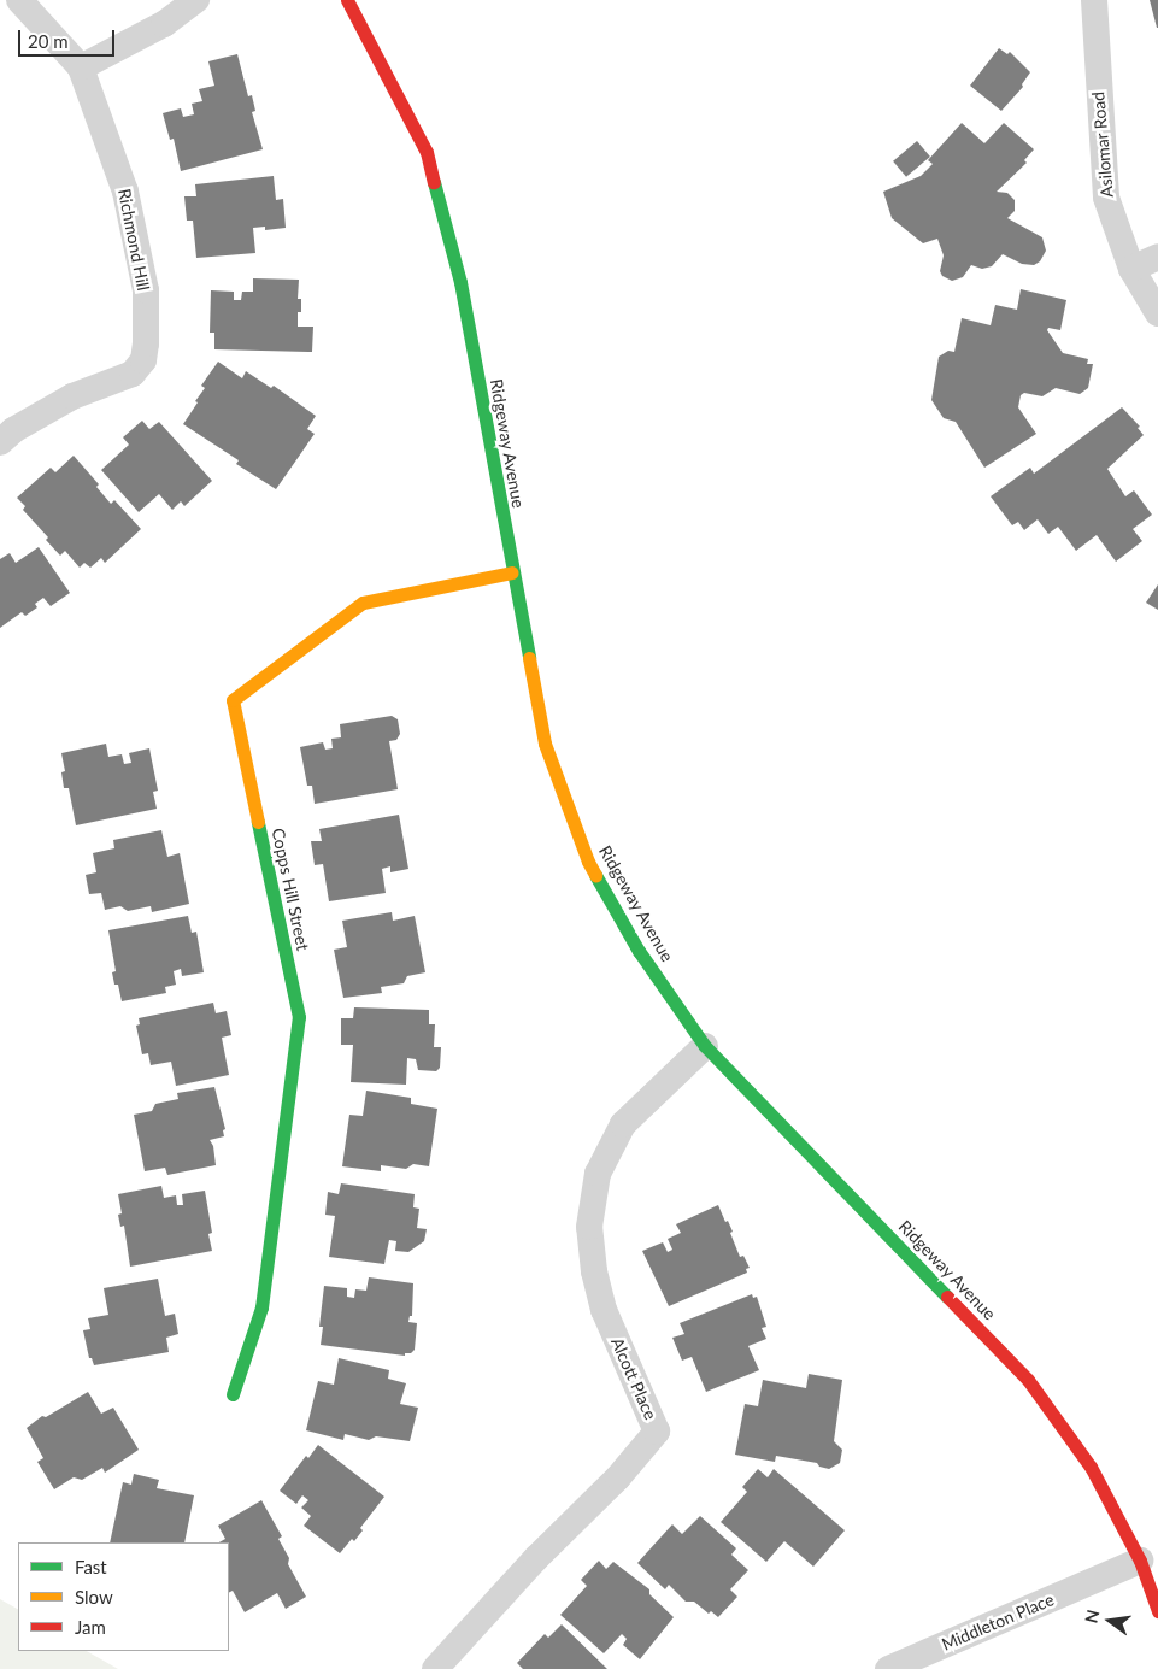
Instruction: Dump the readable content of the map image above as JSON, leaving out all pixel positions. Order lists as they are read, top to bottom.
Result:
{
  "streets": {
    "street": [
      "Asilomar Road",
      "Richmond Hill",
      "Ridgeway Avenue",
      "Copps Hill Street",
      "Alcott Place",
      "Middleton Place"
    ]
  },
  "crossings": [
    ["Ridgeway Avenue", "Copps Hill Street"],
    ["Ridgeway Avenue", "Alcott Place"],
    ["Ridgeway Avenue", "Middleton Place"]
  ],
  "legend": ["Fast", "Slow", "Jam"],
  "scale_bar": "20 m",
  "north": "left"
}
